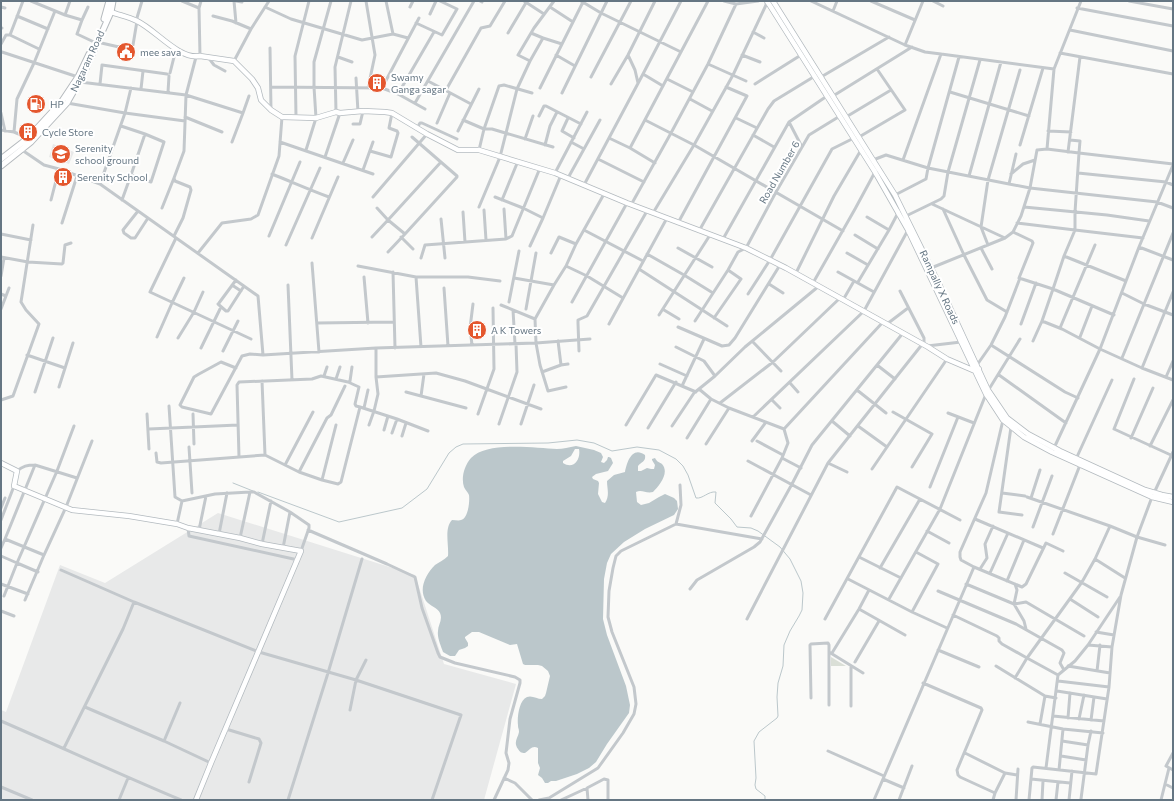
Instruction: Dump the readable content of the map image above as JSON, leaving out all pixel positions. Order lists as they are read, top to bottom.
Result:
{
  "streets": {
    "main road": ["Nagaram Road"],
    "street": ["Road Number 6", "Rampally X Roads"]
  },
  "places": {
    "public building": ["mee sava"],
    "building": [
      "Swamy Ganga sagar",
      "Cycle Store",
      "Serenity School",
      "A K Towers"
    ],
    "fuel station": ["HP"],
    "school or university": ["Serenity school ground"]
  }
}
